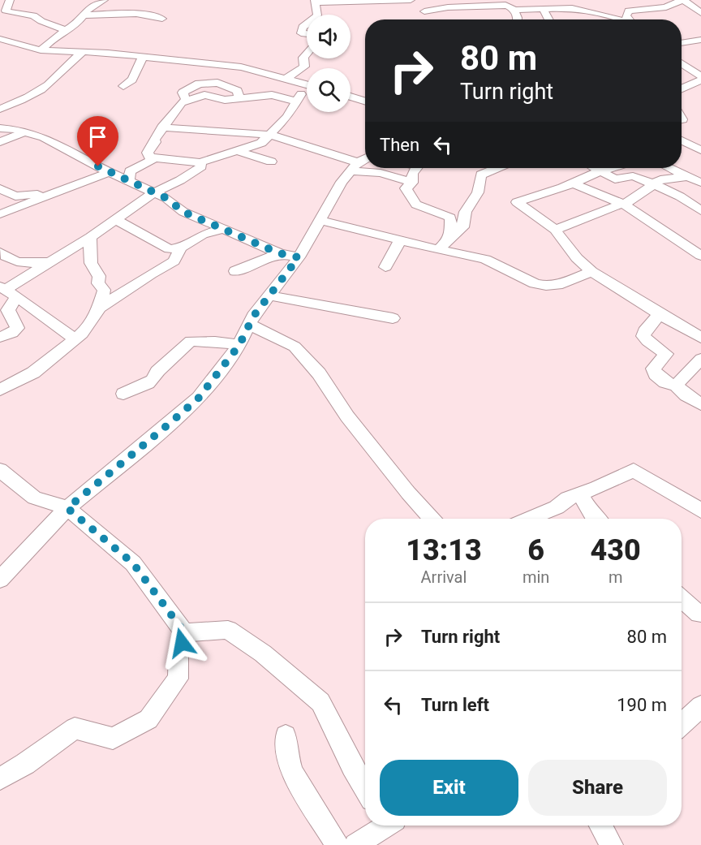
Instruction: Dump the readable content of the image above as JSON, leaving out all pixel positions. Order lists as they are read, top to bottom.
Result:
{
  "page": {
    "turn": ["80 m", "Turn right"],
    "then": "Then",
    "eta": [
      "13:13",
      "Arrival",
      "6",
      "min",
      "430",
      "m"
    ],
    "list": [
      {
        "name": "Turn right",
        "value": "80 m"
      },
      {
        "name": "Turn left",
        "value": "190 m"
      }
    ],
    "buttons": ["Exit", "Share"]
  }
}
